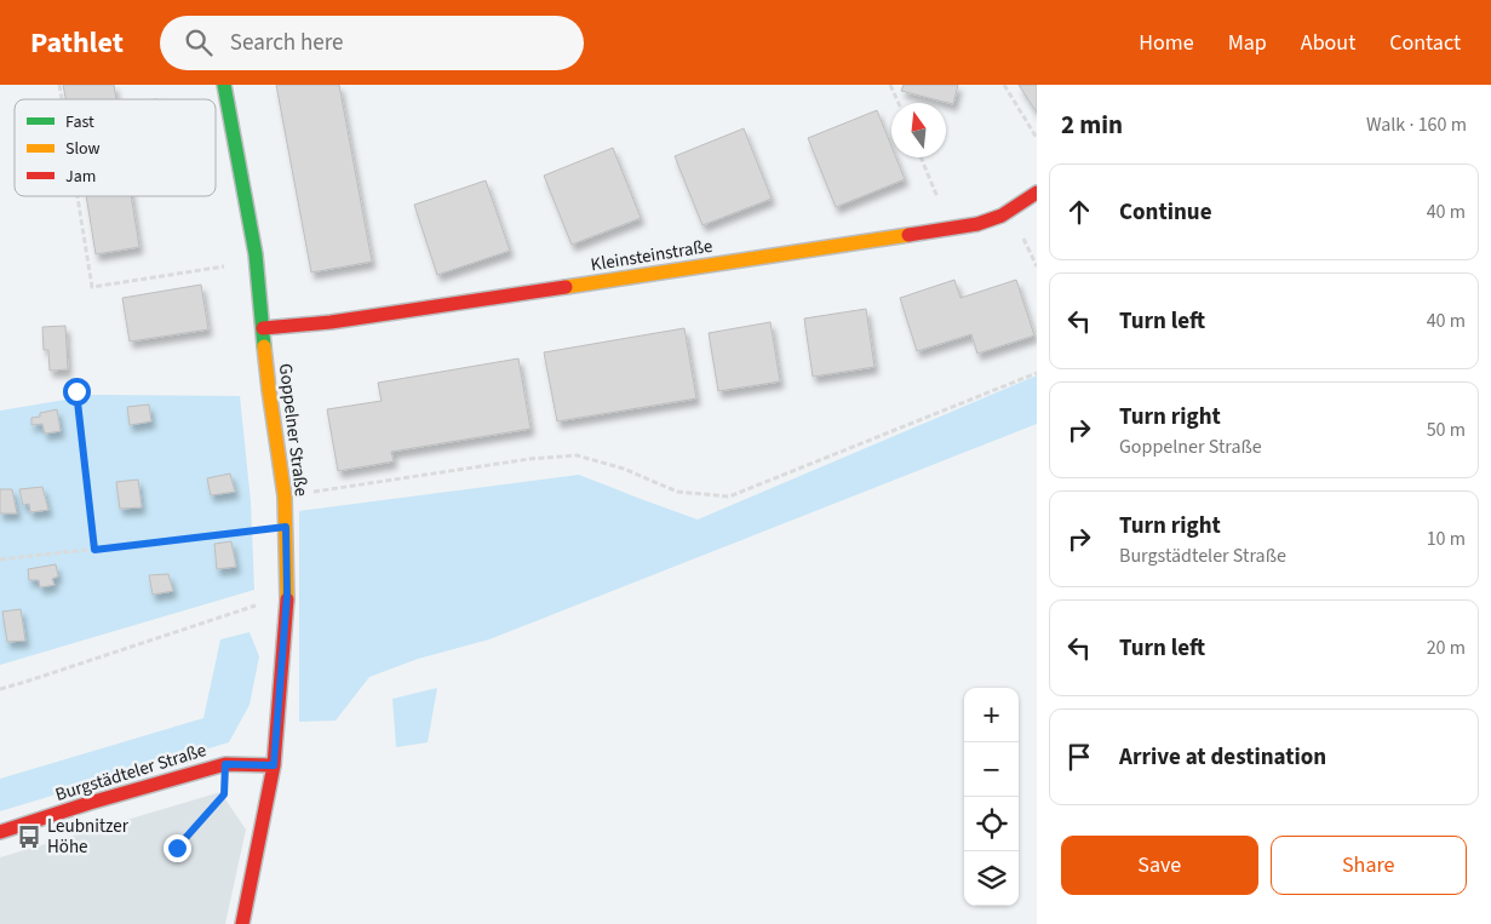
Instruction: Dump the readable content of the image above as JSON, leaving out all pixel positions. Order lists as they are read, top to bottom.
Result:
{
  "streets": {
    "street": ["Kleinsteinstraße", "Goppelner Straße", "Burgstädteler Straße"]
  },
  "crossings": [
    ["Kleinsteinstraße", "Goppelner Straße"],
    ["Goppelner Straße", "Burgstädteler Straße"]
  ],
  "places": {
    "bus stop": ["Leubnitzer Höhe"]
  },
  "legend": ["Fast", "Slow", "Jam"],
  "north": "top",
  "page": {
    "header": "Pathlet",
    "search": "Search here",
    "nav": [
      "Home",
      "Map",
      "About",
      "Contact"
    ],
    "heading": ["2 min", "Walk · 160 m"],
    "list": [
      ["Continue", "40 m"],
      ["Turn left", "40 m"],
      ["Turn right", "Goppelner Straße", "50 m"],
      ["Turn right", "Burgstädteler Straße", "10 m"],
      ["Turn left", "20 m"],
      "Arrive at destination"
    ],
    "map_buttons": ["+", "−"],
    "buttons": ["Save", "Share"]
  }
}
